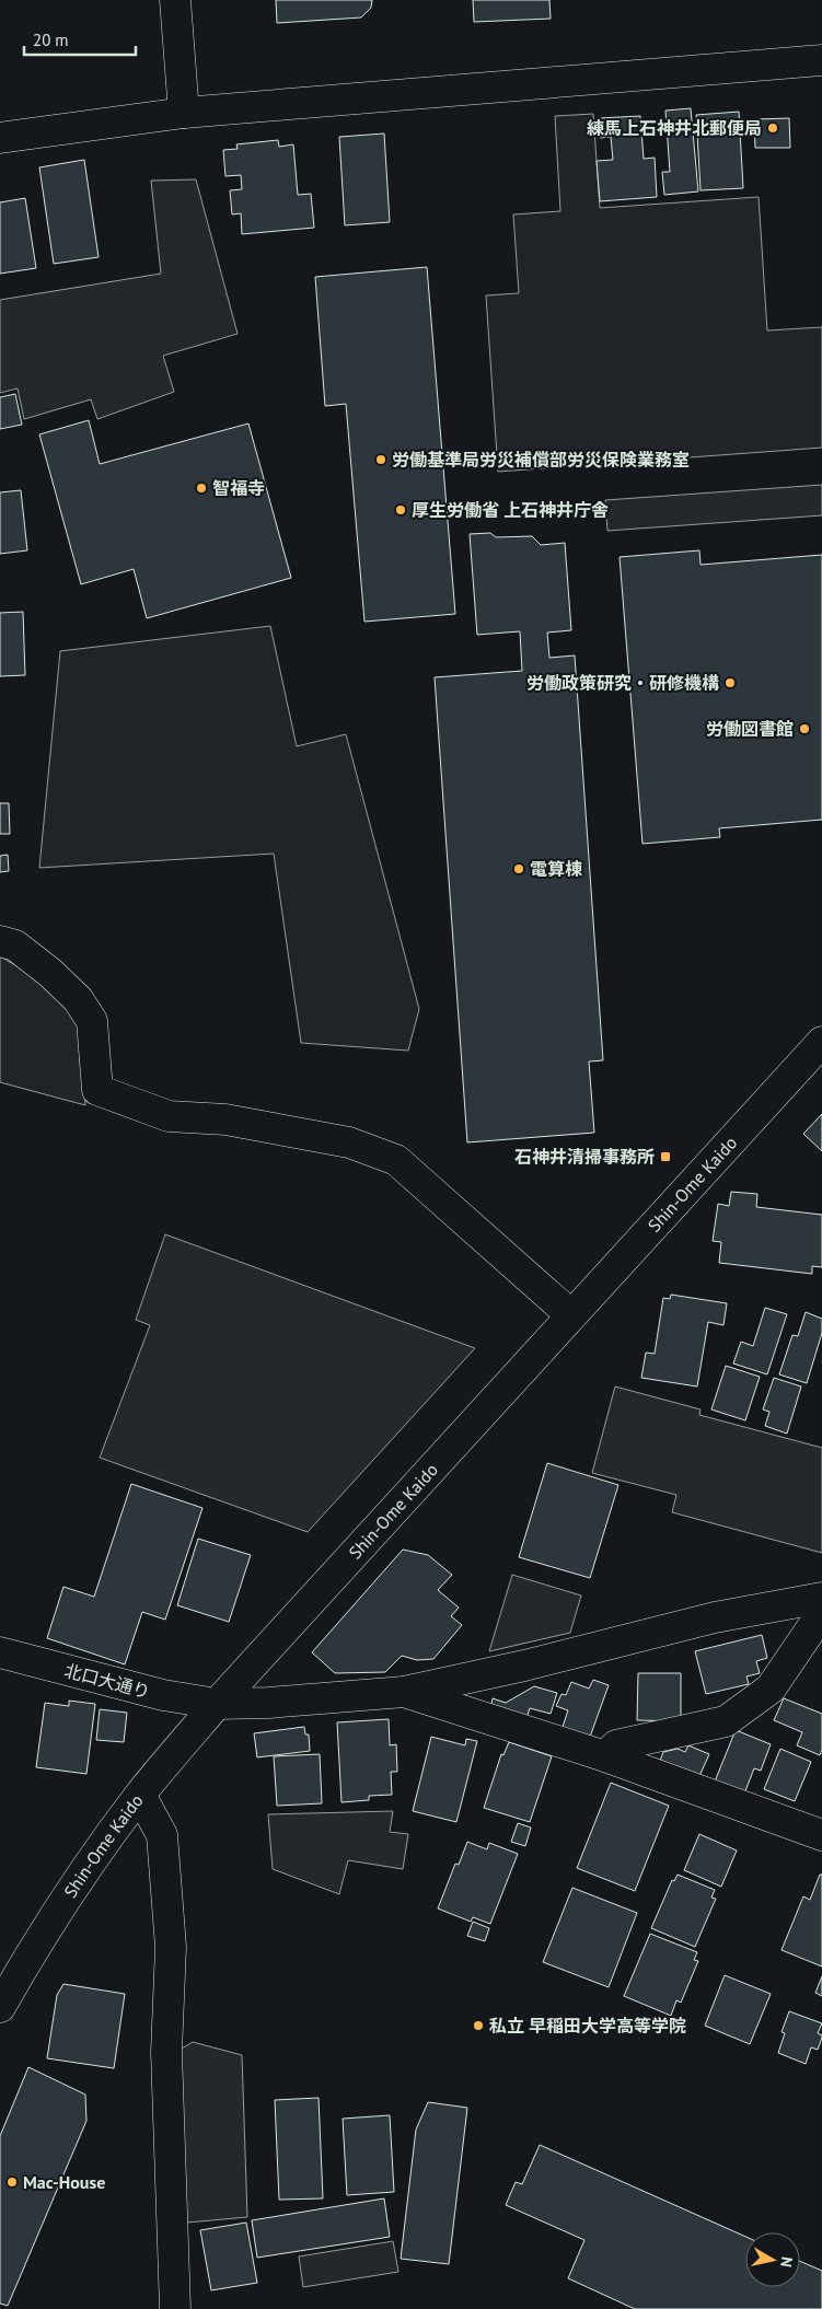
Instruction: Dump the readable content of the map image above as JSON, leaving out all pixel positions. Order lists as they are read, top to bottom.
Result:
{
  "streets": {
    "street": ["Shin-Ome Kaido", "北口大通り"]
  },
  "crossings": [
    ["Shin-Ome Kaido", "北口大通り"]
  ],
  "places": {
    "other": [
      "練馬上石神井北郵便局",
      "労働基準局労災補償部労災保険業務室",
      "智福寺",
      "厚生労働省 上石神井庁舎",
      "労働政策研究・研修機構",
      "労働図書館",
      "電算棟",
      "私立 早稲田大学高等学院",
      "Mac-House"
    ],
    "transit": ["石神井清掃事務所"]
  },
  "scale_bar": "20 m",
  "north": "right"
}
